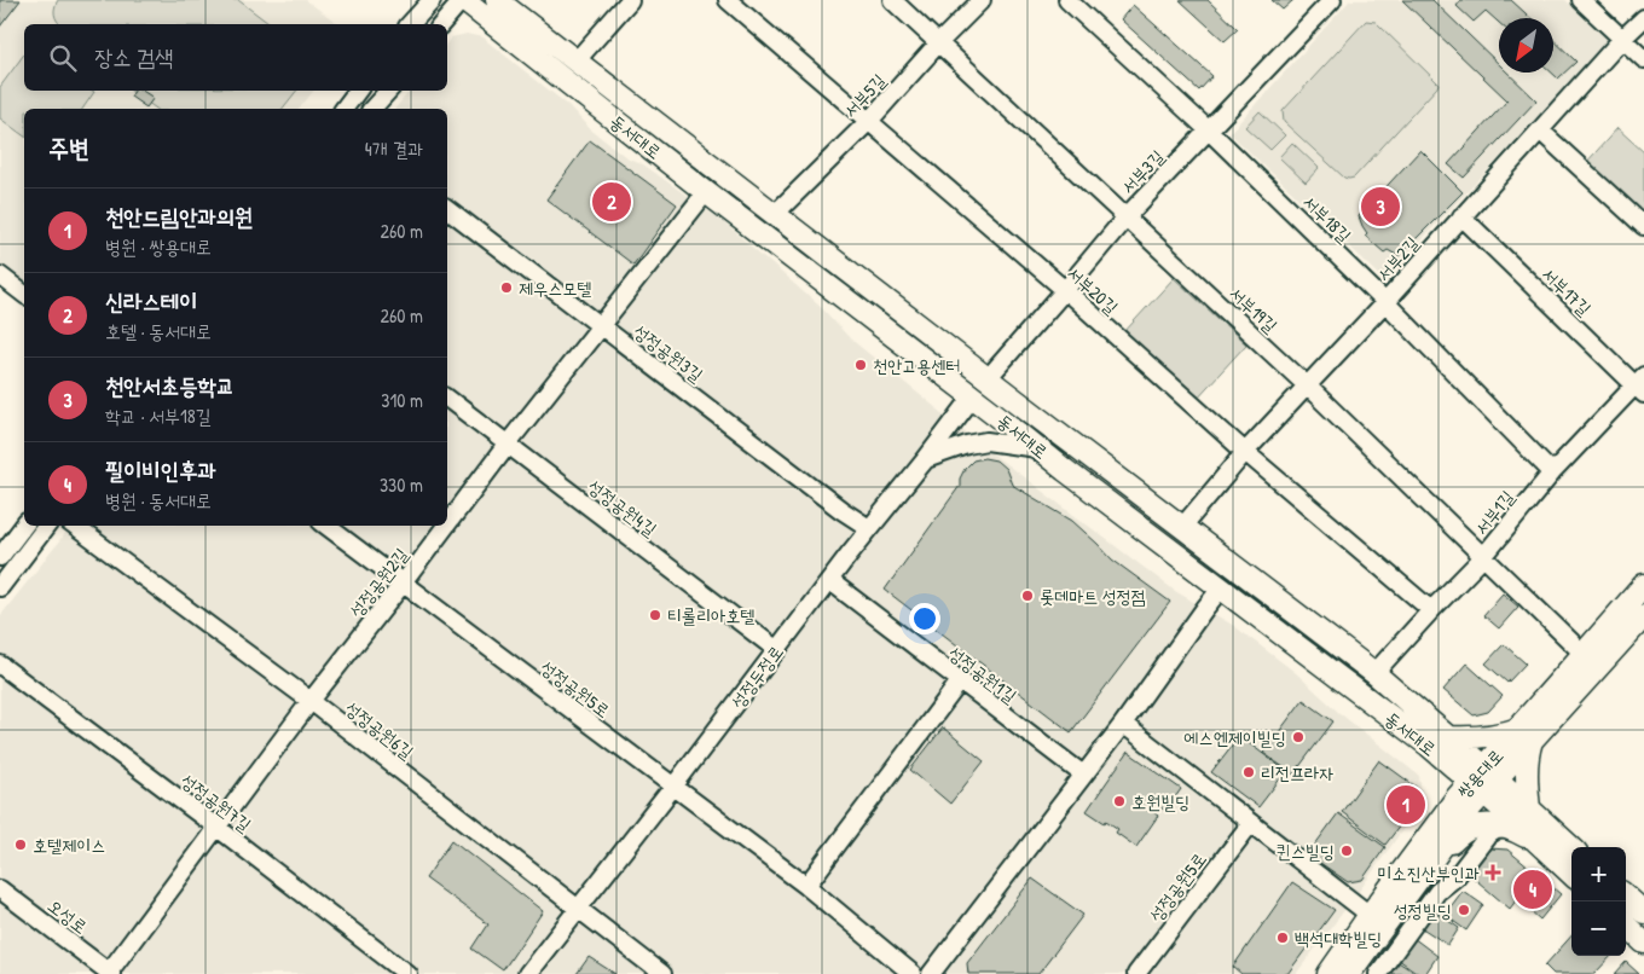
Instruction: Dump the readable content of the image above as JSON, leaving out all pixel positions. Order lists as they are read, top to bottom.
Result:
{
  "streets": {
    "main road": ["동서대로", "성정두정로", "쌍용대로"],
    "street": [
      "서부5길",
      "서부3길",
      "서부18길",
      "서부2길",
      "서부20길",
      "서부17길",
      "서부19길",
      "성정공원3길",
      "성정공원4길",
      "서부1길",
      "성정공원2길",
      "성정공원1길",
      "성정공원5로",
      "성정공원6길",
      "성정공원7길",
      "오성로"
    ]
  },
  "crossings": [
    ["서부5길", "동서대로"],
    ["서부5길", "서부20길"],
    ["서부5길", "서부19길"],
    ["동서대로", "서부3길"],
    ["동서대로", "서부2길"],
    ["동서대로", "서부1길"],
    ["동서대로", "성정공원2길"],
    ["동서대로", "성정두정로"],
    ["동서대로", "쌍용대로"],
    ["서부3길", "서부18길"],
    ["서부3길", "서부20길"],
    ["서부3길", "서부19길"],
    ["서부3길", "성정두정로"],
    ["서부18길", "서부2길"],
    ["서부18길", "서부1길"],
    ["서부2길", "서부20길"],
    ["서부2길", "서부17길"],
    ["서부2길", "서부19길"],
    ["서부20길", "서부1길"],
    ["서부17길", "서부1길"],
    ["서부19길", "서부1길"],
    ["서부19길", "쌍용대로"],
    ["성정공원3길", "성정공원2길"],
    ["성정공원3길", "성정두정로"],
    ["성정공원4길", "성정공원2길"],
    ["성정공원4길", "성정두정로"],
    ["성정공원2길", "성정공원5로"],
    ["성정공원2길", "성정공원6길"],
    ["성정공원2길", "성정공원7길"],
    ["성정공원2길", "오성로"],
    ["성정공원1길", "성정두정로"],
    ["성정두정로", "성정공원5로"],
    ["성정두정로", "성정공원6길"]
  ],
  "places": {
    "other": [
      "제우스모텔",
      "천안고용센터",
      "롯데마트 성정점",
      "티롤리아호텔",
      "에스엔제이빌딩",
      "리전프라자",
      "호원빌딩",
      "호텔제이스",
      "퀸스빌딩",
      "성정빌딩",
      "백석대학빌딩"
    ],
    "health": ["미소진산부인과"]
  },
  "north": "bottom left",
  "page": {
    "search": "장소 검색",
    "heading": ["주변", "4개 결과"],
    "pins": [
      "2",
      "3",
      "1",
      "4"
    ],
    "list": [
      {
        "mark": "1",
        "name": "천안드림안과의원",
        "note": "병원 · 쌍용대로",
        "value": "260 m"
      },
      {
        "mark": "2",
        "name": "신라스테이",
        "note": "호텔 · 동서대로",
        "value": "260 m"
      },
      {
        "mark": "3",
        "name": "천안서초등학교",
        "note": "학교 · 서부18길",
        "value": "310 m"
      },
      {
        "mark": "4",
        "name": "필이비인후과",
        "note": "병원 · 동서대로",
        "value": "330 m"
      }
    ],
    "map_buttons": ["+", "−"]
  }
}
